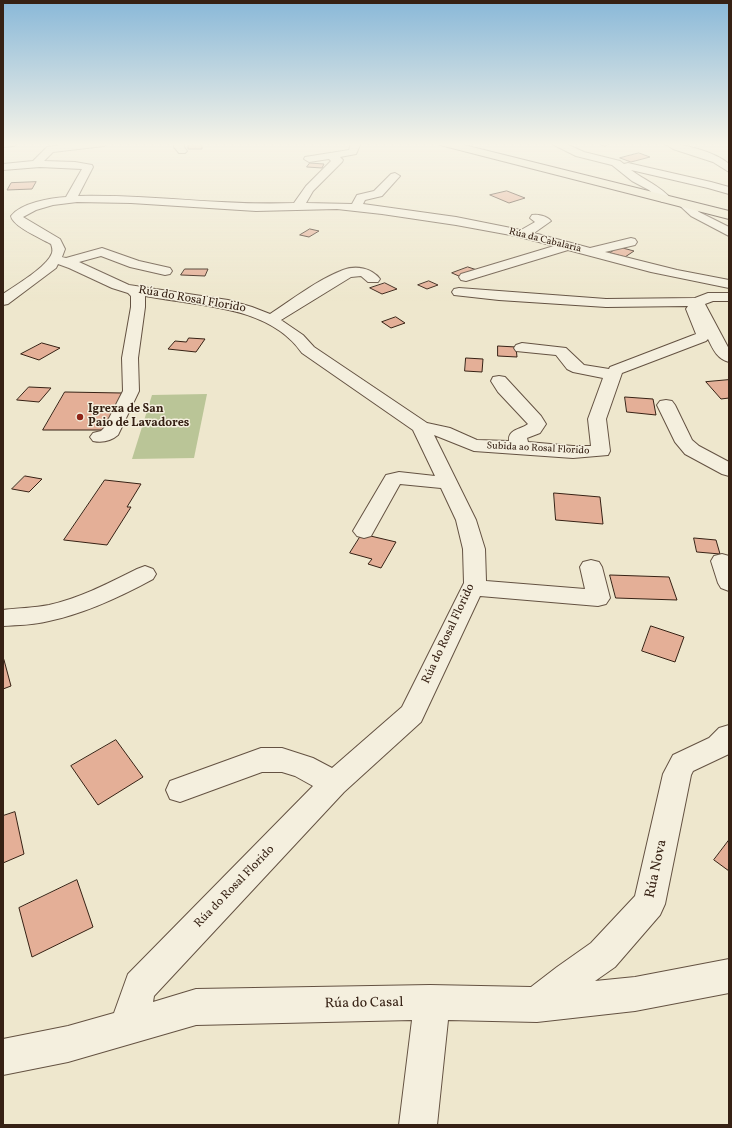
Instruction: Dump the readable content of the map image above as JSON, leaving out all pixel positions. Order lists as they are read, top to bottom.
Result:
{
  "streets": {
    "street": [
      "Rúa da Cabalaria",
      "Rúa do Rosal Florido",
      "Subida ao Rosal Florido",
      "Rúa Nova",
      "Rúa do Casal"
    ]
  },
  "crossings": [
    ["Rúa do Rosal Florido", "Subida ao Rosal Florido"],
    ["Rúa do Rosal Florido", "Rúa do Casal"],
    ["Rúa Nova", "Rúa do Casal"]
  ],
  "places": ["Igrexa de San Paio de Lavadores"]
}
